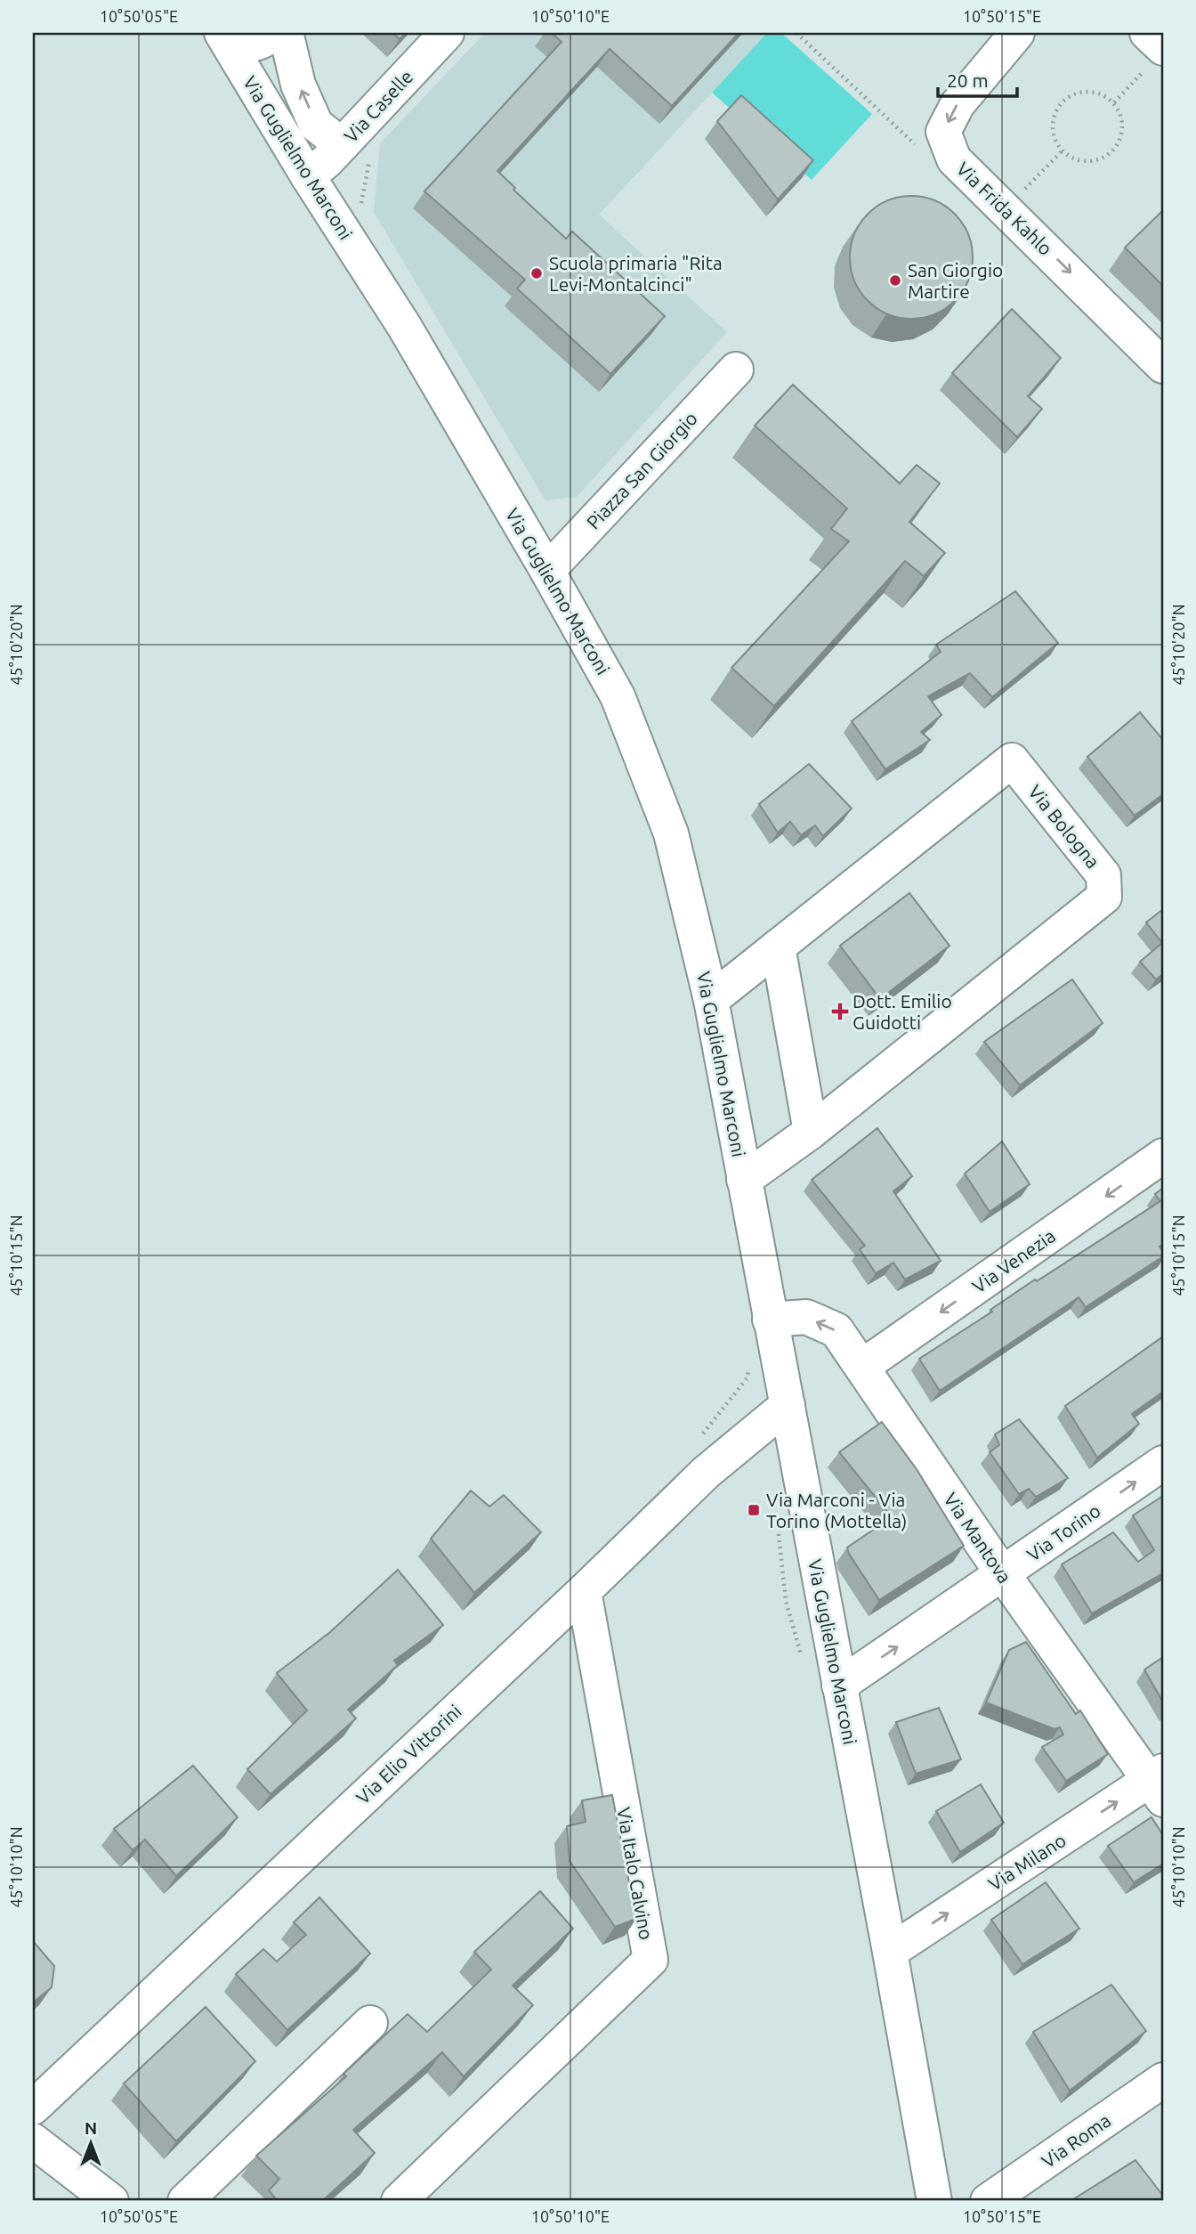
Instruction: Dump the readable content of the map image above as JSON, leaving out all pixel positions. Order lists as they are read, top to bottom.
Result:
{
  "streets": {
    "street": [
      "Via Caselle",
      "Via Guglielmo Marconi",
      "Via Frida Kahlo",
      "Piazza San Giorgio",
      "Via Bologna",
      "Via Venezia",
      "Via Torino",
      "Via Mantova",
      "Via Elio Vittorini",
      "Via Milano",
      "Via Italo Calvino",
      "Via Roma"
    ]
  },
  "crossings": [
    ["Via Caselle", "Via Guglielmo Marconi"],
    ["Via Guglielmo Marconi", "Piazza San Giorgio"],
    ["Via Guglielmo Marconi", "Via Bologna"],
    ["Via Guglielmo Marconi", "Via Torino"],
    ["Via Guglielmo Marconi", "Via Mantova"],
    ["Via Guglielmo Marconi", "Via Elio Vittorini"],
    ["Via Guglielmo Marconi", "Via Milano"],
    ["Via Venezia", "Via Mantova"],
    ["Via Torino", "Via Mantova"],
    ["Via Mantova", "Via Milano"],
    ["Via Elio Vittorini", "Via Italo Calvino"]
  ],
  "one_way": [
    "Via Frida Kahlo",
    "Via Venezia",
    "Via Torino",
    "Via Milano"
  ],
  "places": {
    "other": ["Scuola primaria \"Rita Levi-Montalcinci\"", "San Giorgio Martire"],
    "health": ["Dott. Emilio Guidotti"],
    "transit": ["Via Marconi - Via Torino (Mottella)"]
  },
  "scale_bar": "20 m",
  "north": "top",
  "coordinates": [
    "10°50'05\"E",
    "10°50'10\"E",
    "10°50'15\"E",
    "45°10'20\"N",
    "45°10'15\"N",
    "45°10'10\"N"
  ]
}
